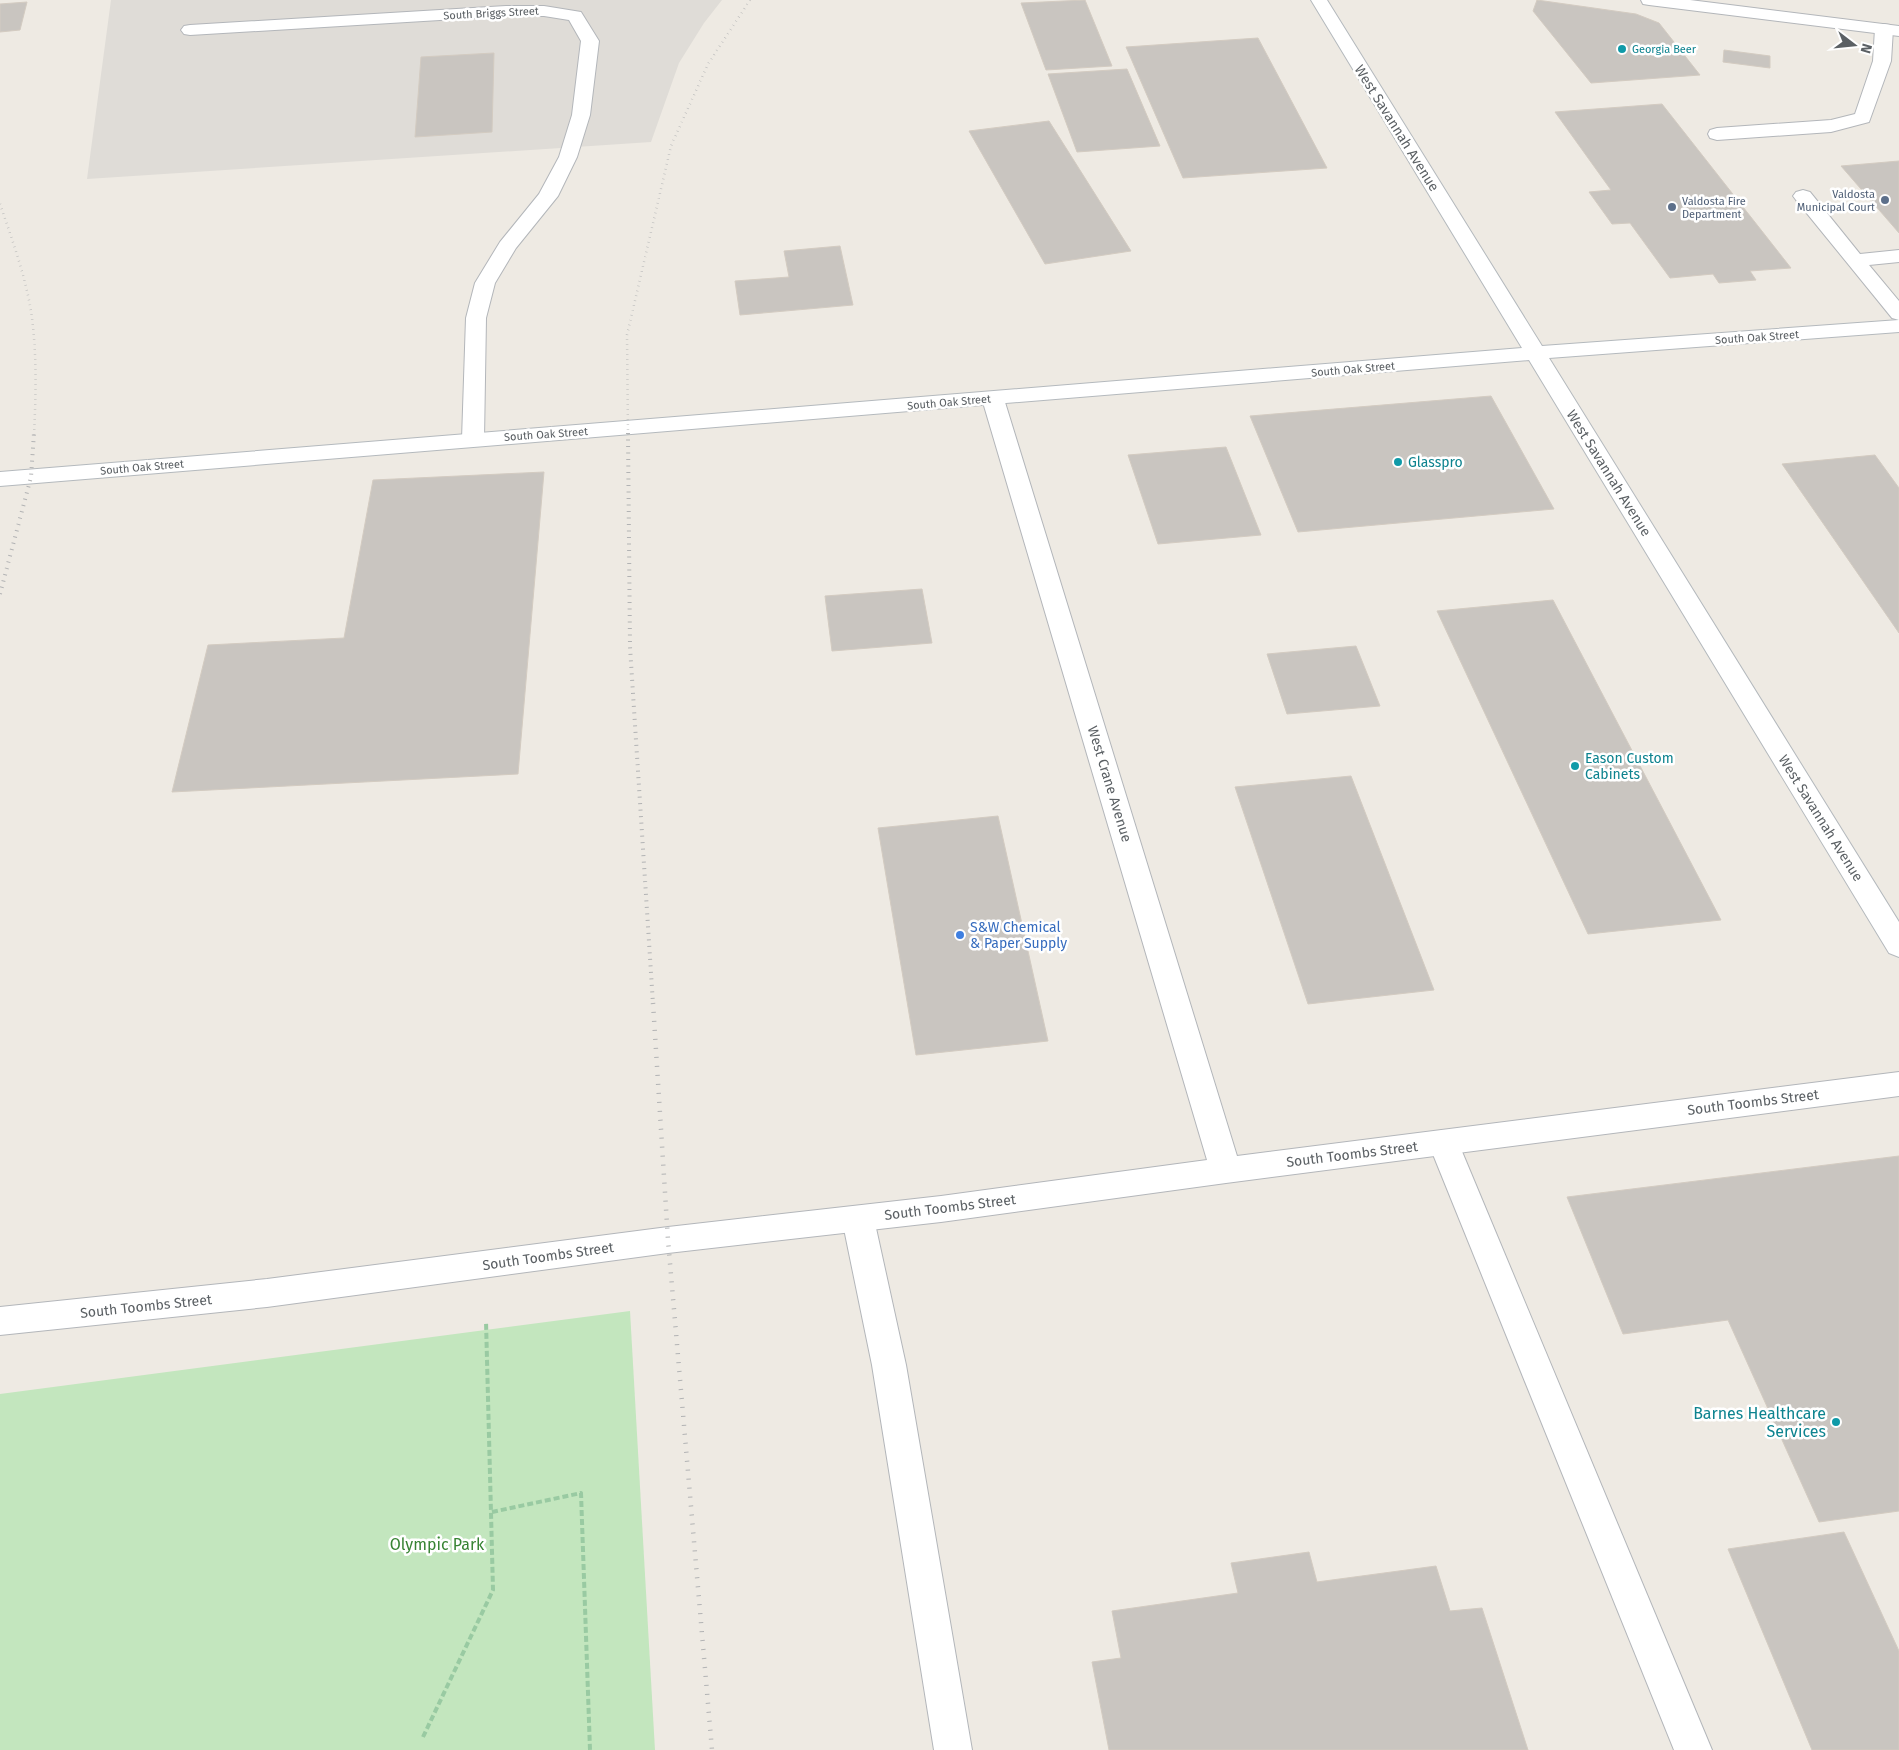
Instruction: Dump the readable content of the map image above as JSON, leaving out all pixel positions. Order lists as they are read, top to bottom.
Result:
{
  "streets": {
    "street": [
      "South Briggs Street",
      "West Savannah Avenue",
      "South Oak Street",
      "West Crane Avenue",
      "South Toombs Street"
    ]
  },
  "crossings": [
    ["South Briggs Street", "South Oak Street"],
    ["West Savannah Avenue", "South Oak Street"],
    ["South Oak Street", "West Crane Avenue"],
    ["West Crane Avenue", "South Toombs Street"]
  ],
  "parks": ["Olympic Park"],
  "places": [
    "Georgia Beer",
    "Valdosta Municipal Court",
    "Valdosta Fire Department",
    "Glasspro",
    "Eason Custom Cabinets",
    "S&W Chemical & Paper Supply",
    "Barnes Healthcare Services"
  ],
  "north": "right"
}
